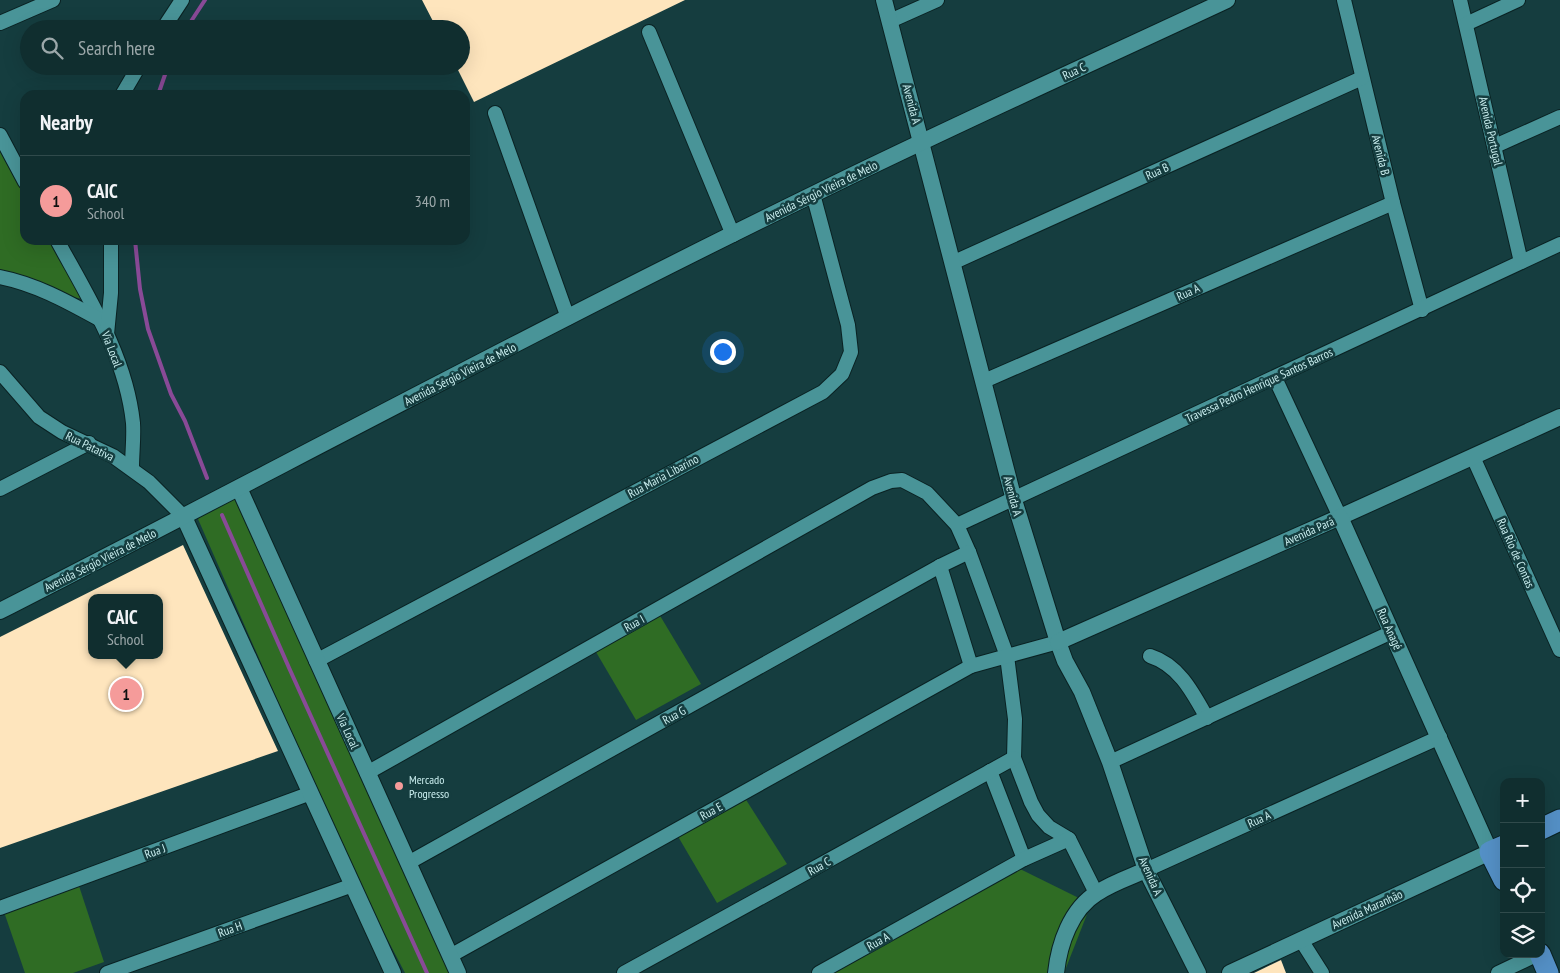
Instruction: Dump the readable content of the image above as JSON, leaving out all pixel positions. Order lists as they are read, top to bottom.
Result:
{
  "streets": {
    "main road": ["Rua Anagé"],
    "street": [
      "Rua C",
      "Avenida A",
      "Avenida Portugal",
      "Avenida B",
      "Rua B",
      "Avenida Sérgio Vieira de Melo",
      "Rua A",
      "Via Local",
      "Travessa Pedro Henrique Santos Barros",
      "Rua Patativa",
      "Rua Maria Libarino",
      "Avenida Pará",
      "Rua Rio de Contas",
      "Rua I",
      "Rua G",
      "Rua E",
      "Rua J",
      "Avenida Maranhão",
      "Rua H"
    ]
  },
  "crossings": [
    ["Rua C", "Avenida A"],
    ["Rua C", "Avenida Sérgio Vieira de Melo"],
    ["Avenida A", "Rua B"],
    ["Avenida A", "Avenida Sérgio Vieira de Melo"],
    ["Avenida A", "Rua A"],
    ["Avenida A", "Travessa Pedro Henrique Santos Barros"],
    ["Avenida A", "Avenida Pará"],
    ["Avenida A", "Rua E"],
    ["Avenida Portugal", "Travessa Pedro Henrique Santos Barros"],
    ["Avenida B", "Rua B"],
    ["Avenida B", "Rua A"],
    ["Avenida B", "Travessa Pedro Henrique Santos Barros"],
    ["Avenida Sérgio Vieira de Melo", "Via Local"],
    ["Avenida Sérgio Vieira de Melo", "Rua Patativa"],
    ["Avenida Sérgio Vieira de Melo", "Rua Maria Libarino"],
    ["Rua A", "Rua Anagé"],
    ["Via Local", "Rua Patativa"],
    ["Via Local", "Rua Maria Libarino"],
    ["Via Local", "Rua I"],
    ["Via Local", "Rua G"],
    ["Via Local", "Rua E"],
    ["Travessa Pedro Henrique Santos Barros", "Rua I"],
    ["Travessa Pedro Henrique Santos Barros", "Rua Anagé"],
    ["Avenida Pará", "Rua Rio de Contas"],
    ["Avenida Pará", "Rua Anagé"],
    ["Avenida Pará", "Rua E"],
    ["Rua Anagé", "Avenida Maranhão"]
  ],
  "places": ["Mercado Progresso"],
  "page": {
    "search": "Search here",
    "heading": "Nearby",
    "list": [
      {
        "mark": "1",
        "name": "CAIC",
        "note": "School",
        "value": "340 m"
      }
    ],
    "popup": ["CAIC", "School"],
    "pins": "1",
    "map_buttons": ["+", "−"]
  }
}
